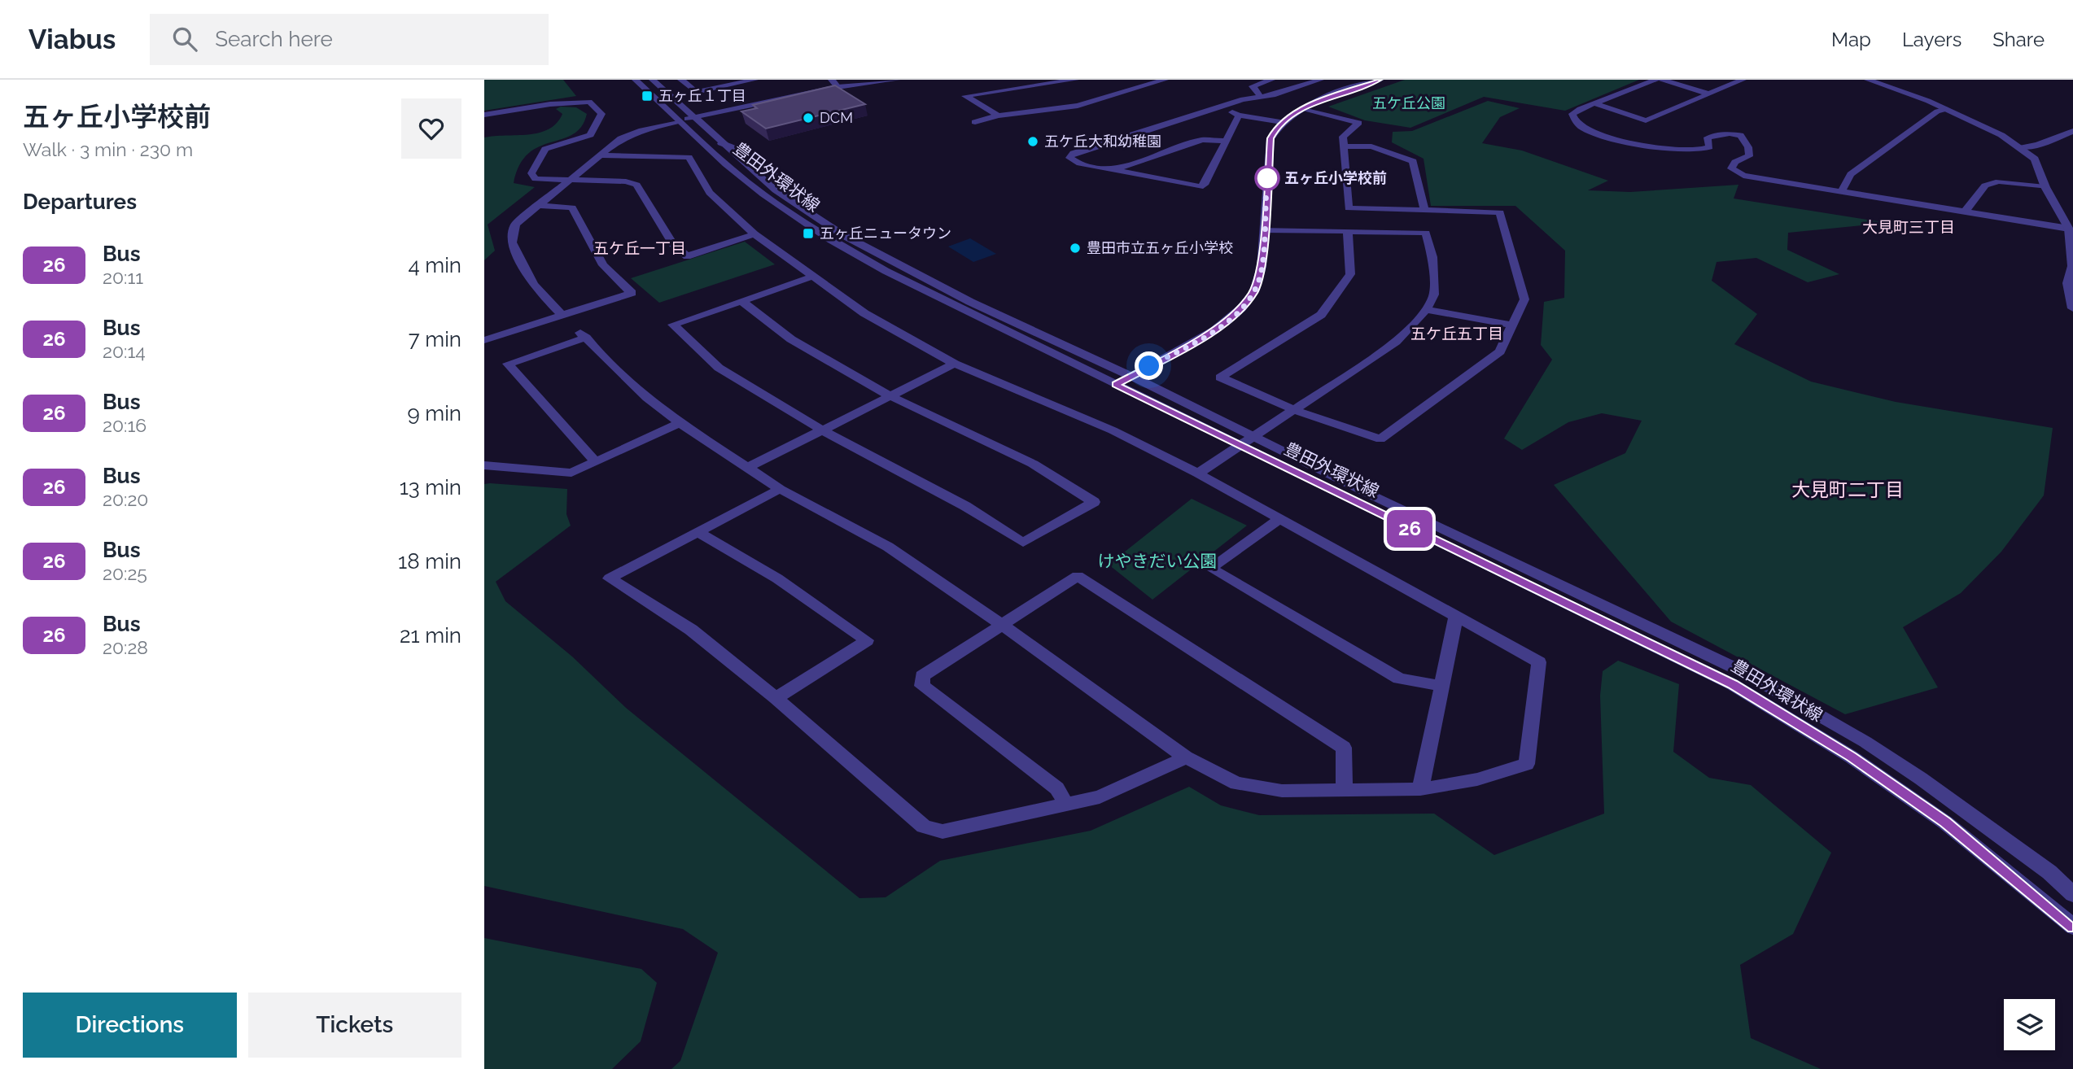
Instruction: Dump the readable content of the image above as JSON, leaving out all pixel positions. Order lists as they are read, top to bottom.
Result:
{
  "streets": {
    "street": ["豊田外環状線"]
  },
  "districts": [
    "大見町三丁目",
    "五ケ丘一丁目",
    "五ケ丘五丁目",
    "大見町二丁目"
  ],
  "parks": ["五ケ丘公園", "けやきだい公園"],
  "places": {
    "transit": ["五ヶ丘１丁目", "五ヶ丘ニュータウン"],
    "other": [
      "DCM",
      "五ケ丘大和幼稚園",
      "五ヶ丘小学校前",
      "豊田市立五ヶ丘小学校"
    ]
  },
  "lines": ["bus line 26"],
  "page": {
    "header": "Viabus",
    "search": "Search here",
    "nav": ["Map", "Layers", "Share"],
    "heading": [
      ["五ヶ丘小学校前", "Walk · 3 min · 230 m"],
      "Departures"
    ],
    "on_map": "26",
    "list": [
      {
        "mark": "26",
        "name": "Bus",
        "note": "20:11",
        "value": "4 min"
      },
      {
        "mark": "26",
        "name": "Bus",
        "note": "20:14",
        "value": "7 min"
      },
      {
        "mark": "26",
        "name": "Bus",
        "note": "20:16",
        "value": "9 min"
      },
      {
        "mark": "26",
        "name": "Bus",
        "note": "20:20",
        "value": "13 min"
      },
      {
        "mark": "26",
        "name": "Bus",
        "note": "20:25",
        "value": "18 min"
      },
      {
        "mark": "26",
        "name": "Bus",
        "note": "20:28",
        "value": "21 min"
      }
    ],
    "buttons": ["Directions", "Tickets"]
  }
}
